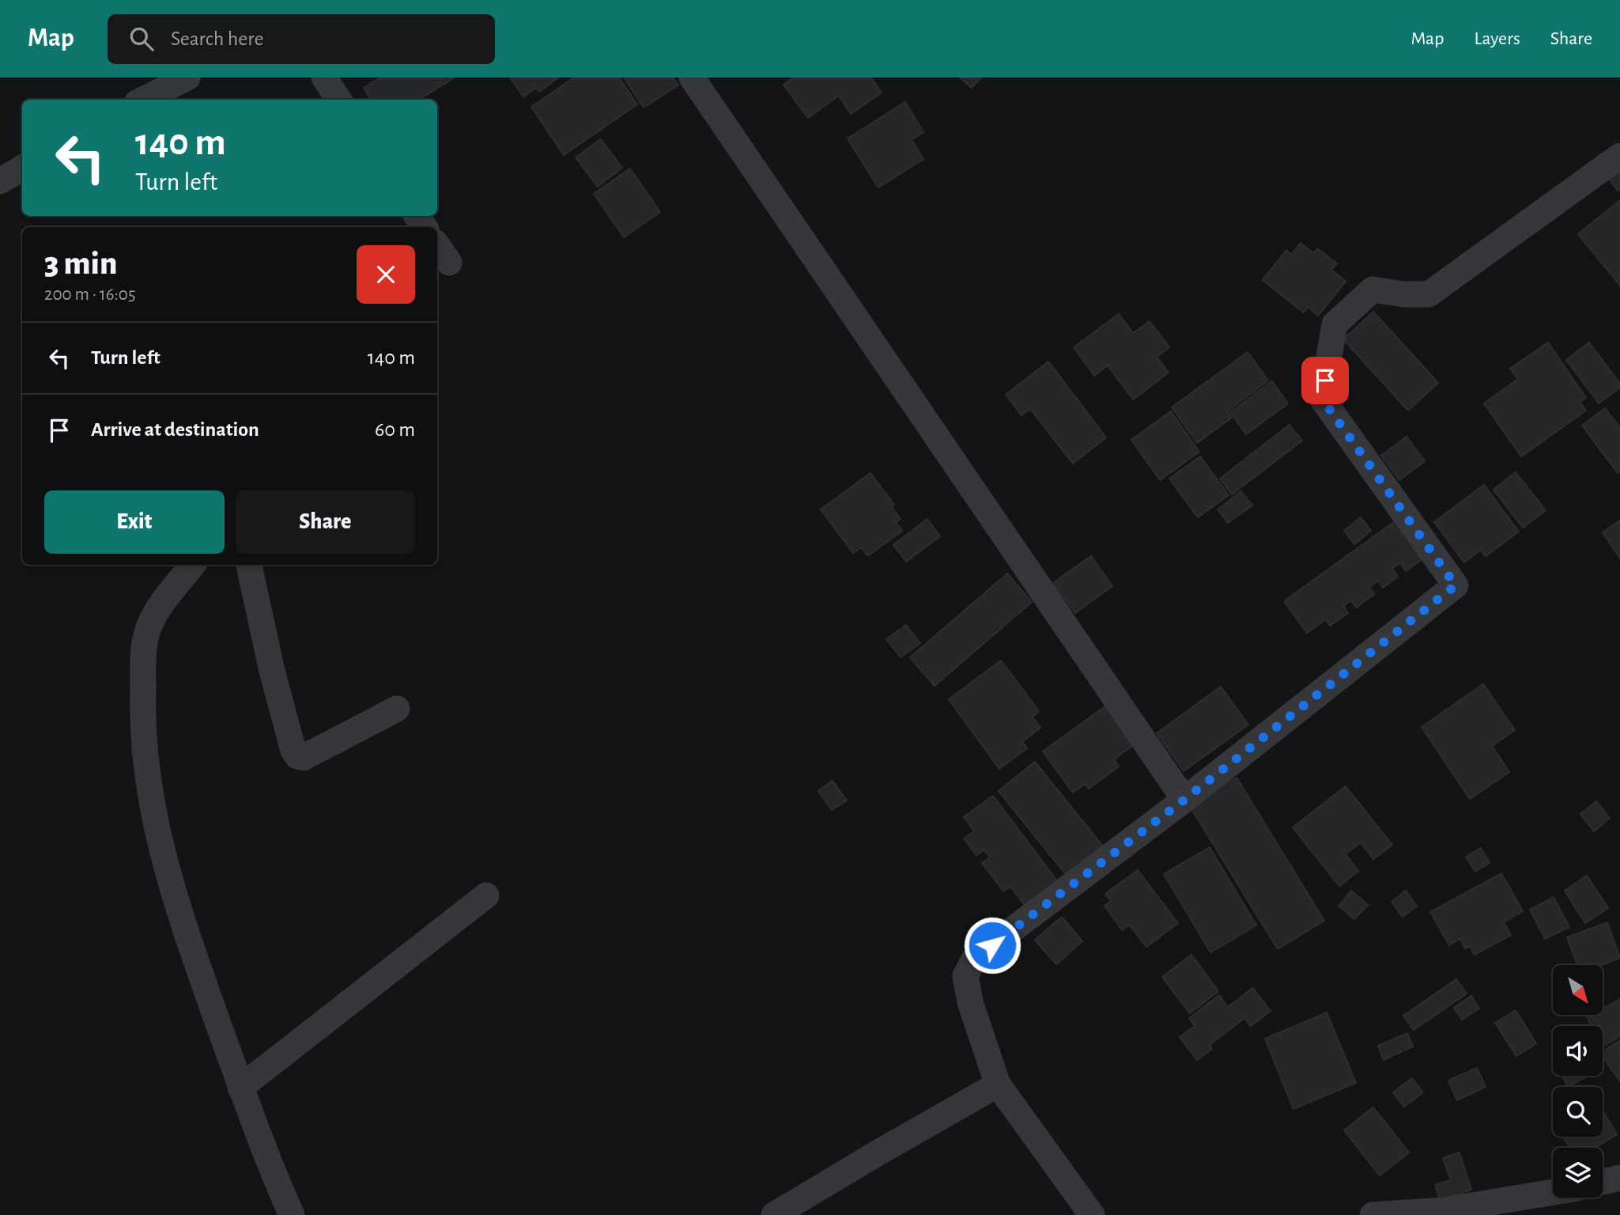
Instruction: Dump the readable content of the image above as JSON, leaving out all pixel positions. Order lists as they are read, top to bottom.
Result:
{
  "north": "bottom right",
  "page": {
    "header": "Map",
    "search": "Search here",
    "nav": ["Map", "Layers", "Share"],
    "turn": ["140 m", "Turn left"],
    "heading": ["3 min", "200 m · 16:05"],
    "list": [
      {
        "name": "Turn left",
        "value": "140 m"
      },
      {
        "name": "Arrive at destination",
        "value": "60 m"
      }
    ],
    "buttons": ["Exit", "Share"]
  }
}
